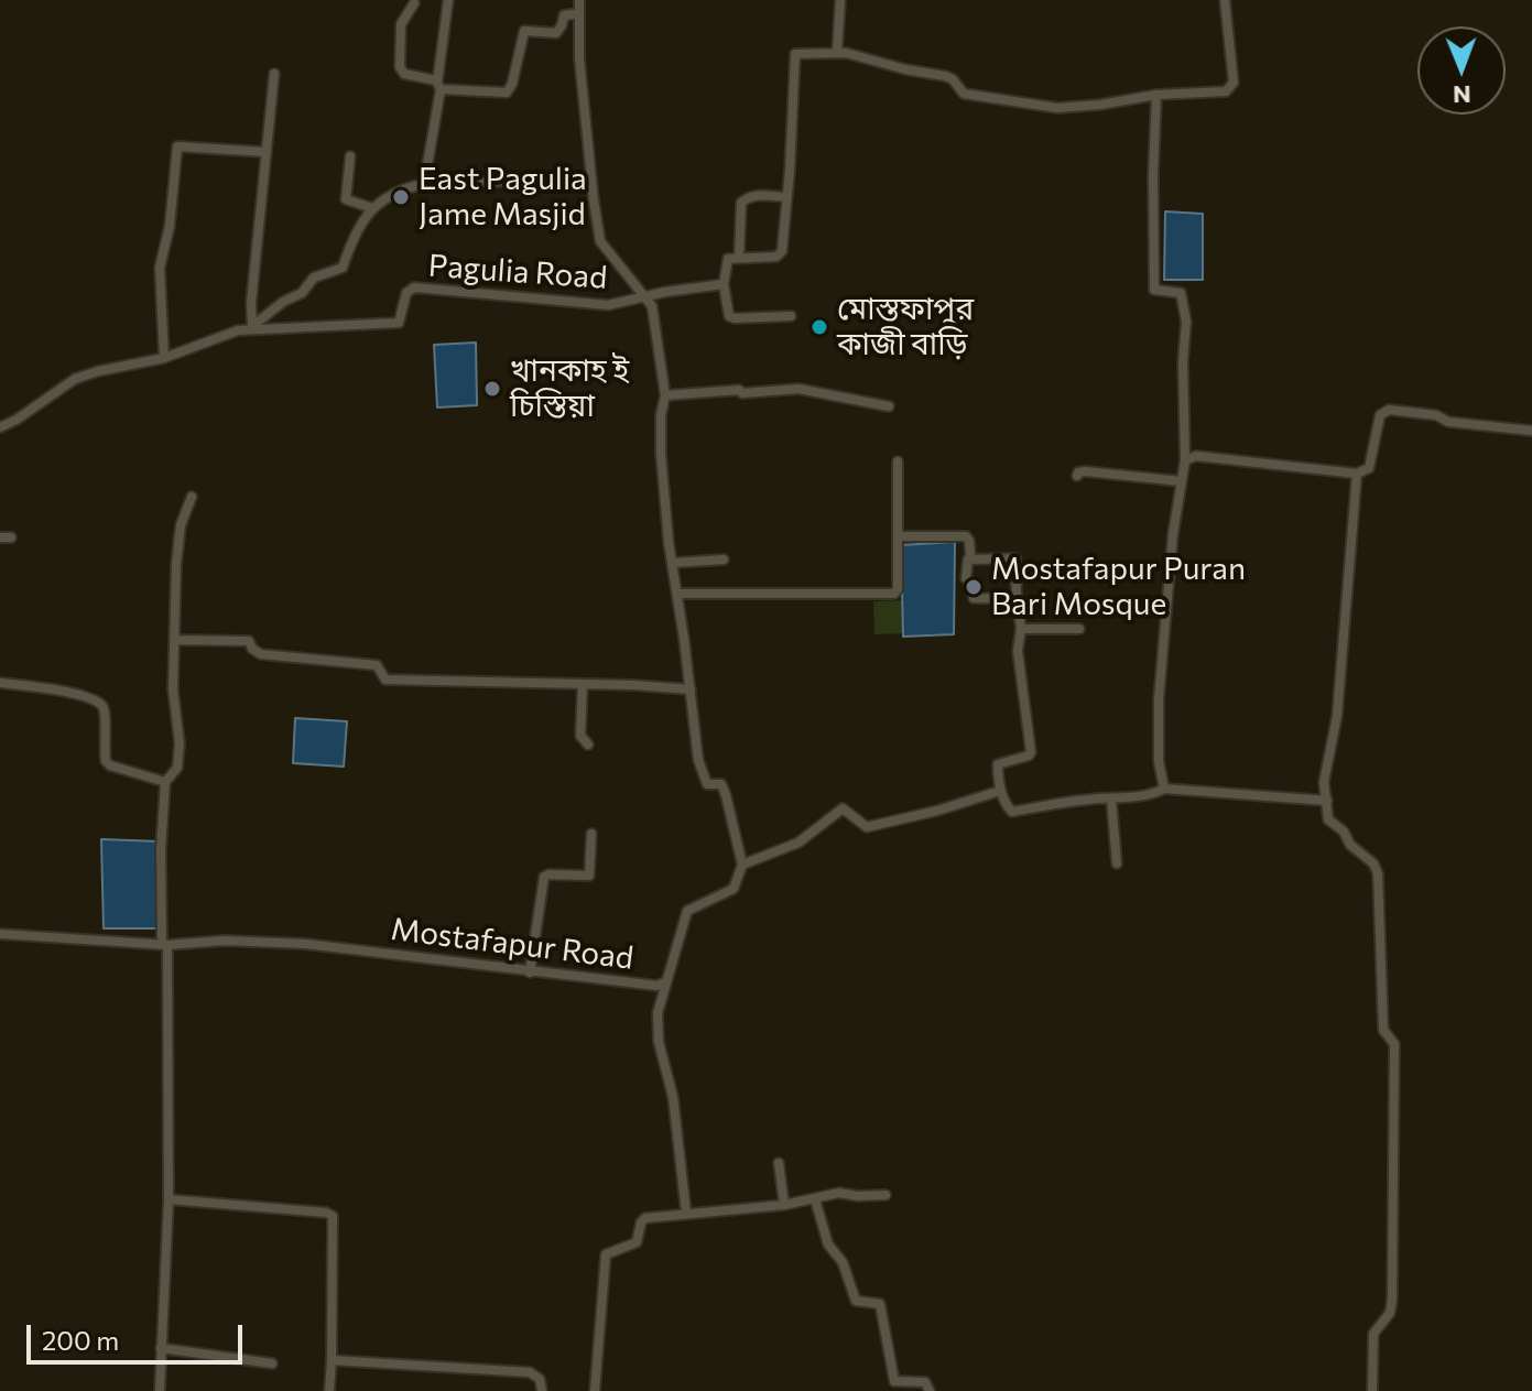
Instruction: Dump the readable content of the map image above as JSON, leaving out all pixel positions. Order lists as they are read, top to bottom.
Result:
{
  "streets": {
    "street": ["Pagulia Road", "Mostafapur Road"]
  },
  "places": [
    "East Pagulia Jame Masjid",
    "মোস্তফাপুর কাজী বাড়ি",
    "খানকাহ ই চিস্তিয়া",
    "Mostafapur Puran Bari Mosque"
  ],
  "scale_bar": "200 m",
  "north": "bottom"
}
